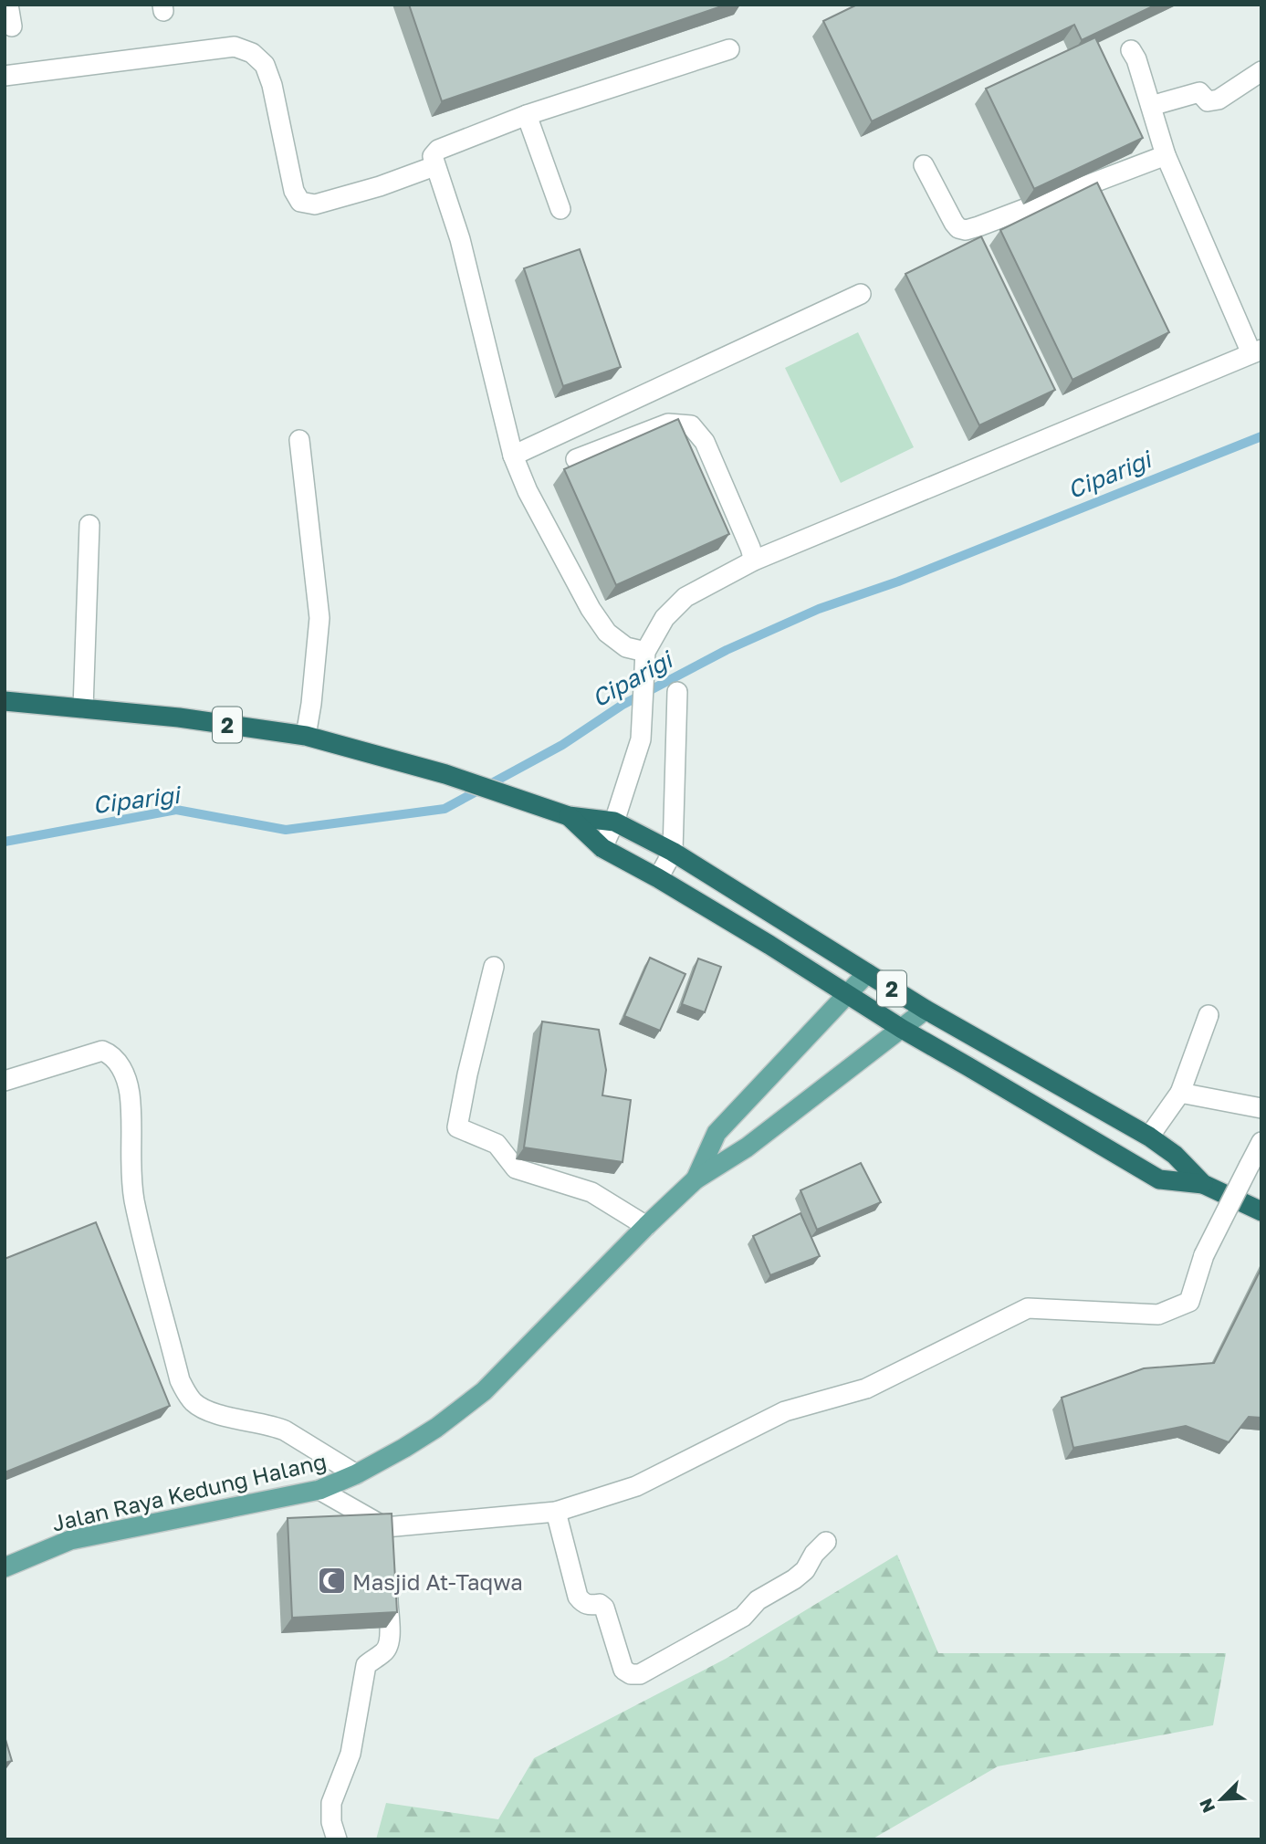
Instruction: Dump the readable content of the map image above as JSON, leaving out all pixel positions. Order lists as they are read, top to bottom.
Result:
{
  "streets": {
    "highway": ["2"],
    "main road": ["Jalan Raya Kedung Halang"]
  },
  "crossings": [
    ["2", "Jalan Raya Kedung Halang"]
  ],
  "water": ["Ciparigi"],
  "places": {
    "mosque": ["Masjid At-Taqwa"]
  },
  "north": "bottom left"
}
